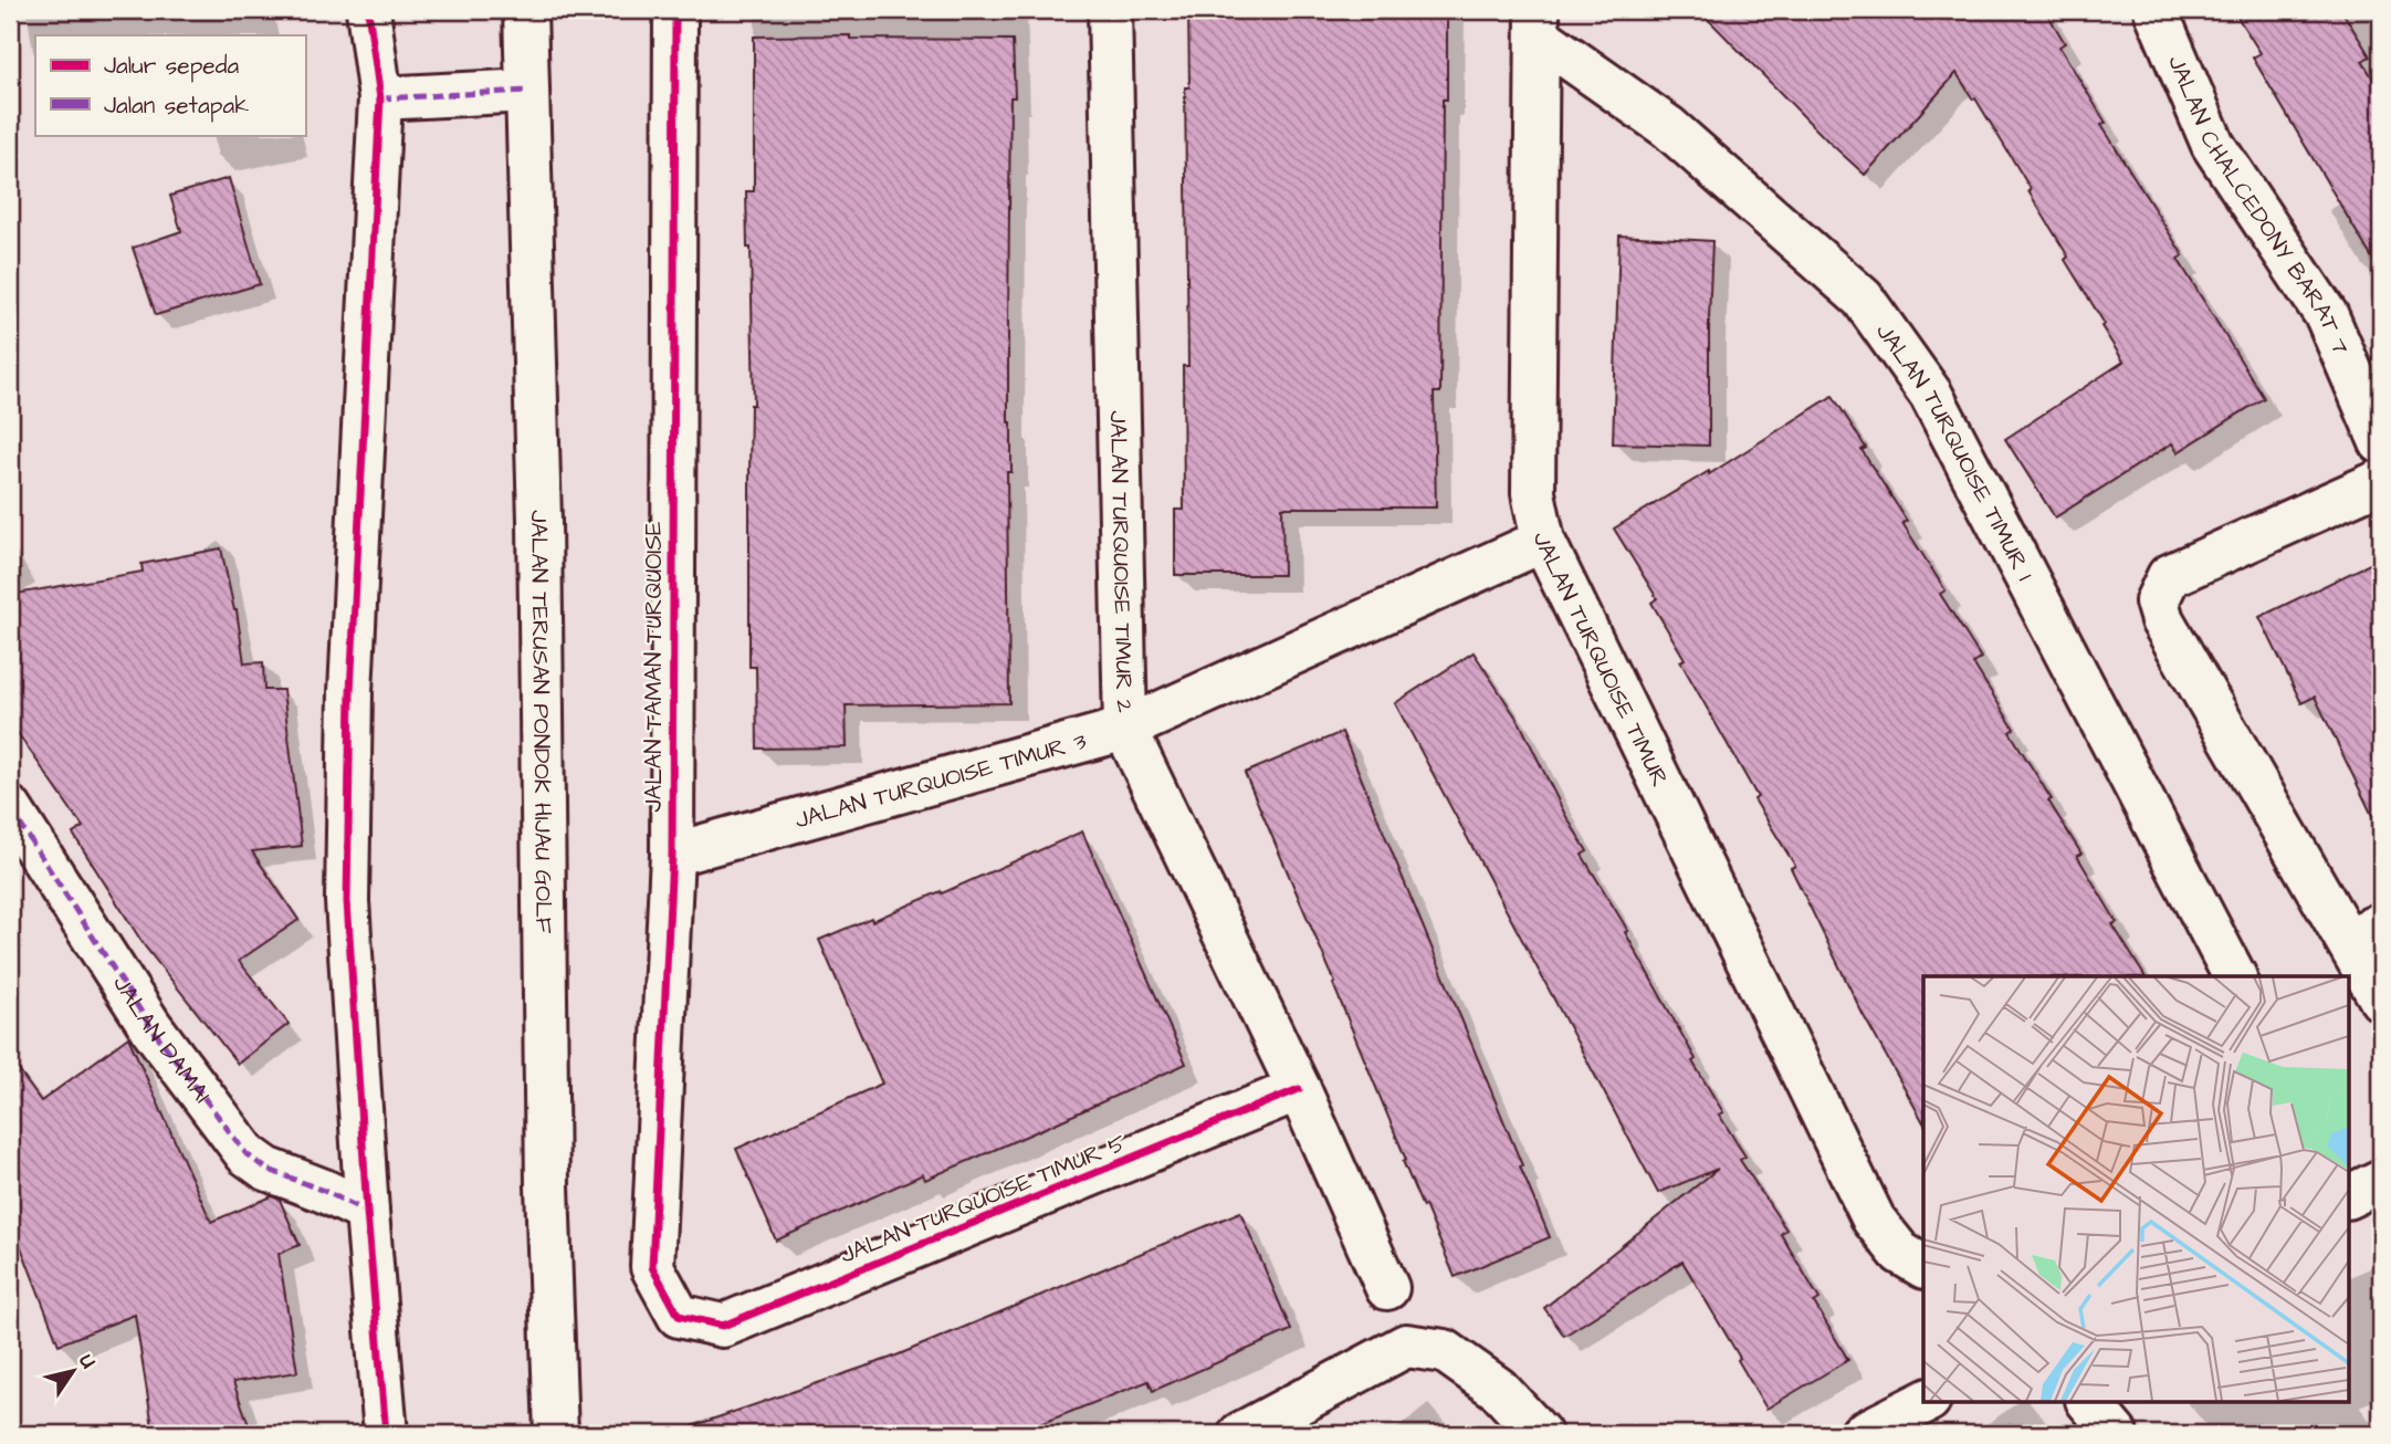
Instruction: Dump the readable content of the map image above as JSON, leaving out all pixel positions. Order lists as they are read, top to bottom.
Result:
{
  "streets": {
    "street": [
      "JALAN CHALCEDONY BARAT 7",
      "JALAN TURQUOISE TIMUR 1",
      "JALAN TURQUOISE TIMUR 2",
      "JALAN TURQUOISE TIMUR",
      "JALAN TAMAN TURQUOISE",
      "JALAN TERUSAN PONDOK HIJAU GOLF",
      "JALAN TURQUOISE TIMUR 3",
      "JALAN DAMAI",
      "JALAN TURQUOISE TIMUR 5"
    ]
  },
  "crossings": [
    ["JALAN TURQUOISE TIMUR 1", "JALAN TURQUOISE TIMUR"],
    ["JALAN TURQUOISE TIMUR 2", "JALAN TURQUOISE TIMUR 3"],
    ["JALAN TURQUOISE TIMUR 2", "JALAN TURQUOISE TIMUR 5"],
    ["JALAN TURQUOISE TIMUR", "JALAN TURQUOISE TIMUR 3"],
    ["JALAN TAMAN TURQUOISE", "JALAN TURQUOISE TIMUR 3"],
    ["JALAN TAMAN TURQUOISE", "JALAN TURQUOISE TIMUR 5"]
  ],
  "legend": ["Jalur sepeda", "Jalan setapak"],
  "north": "top right"
}
